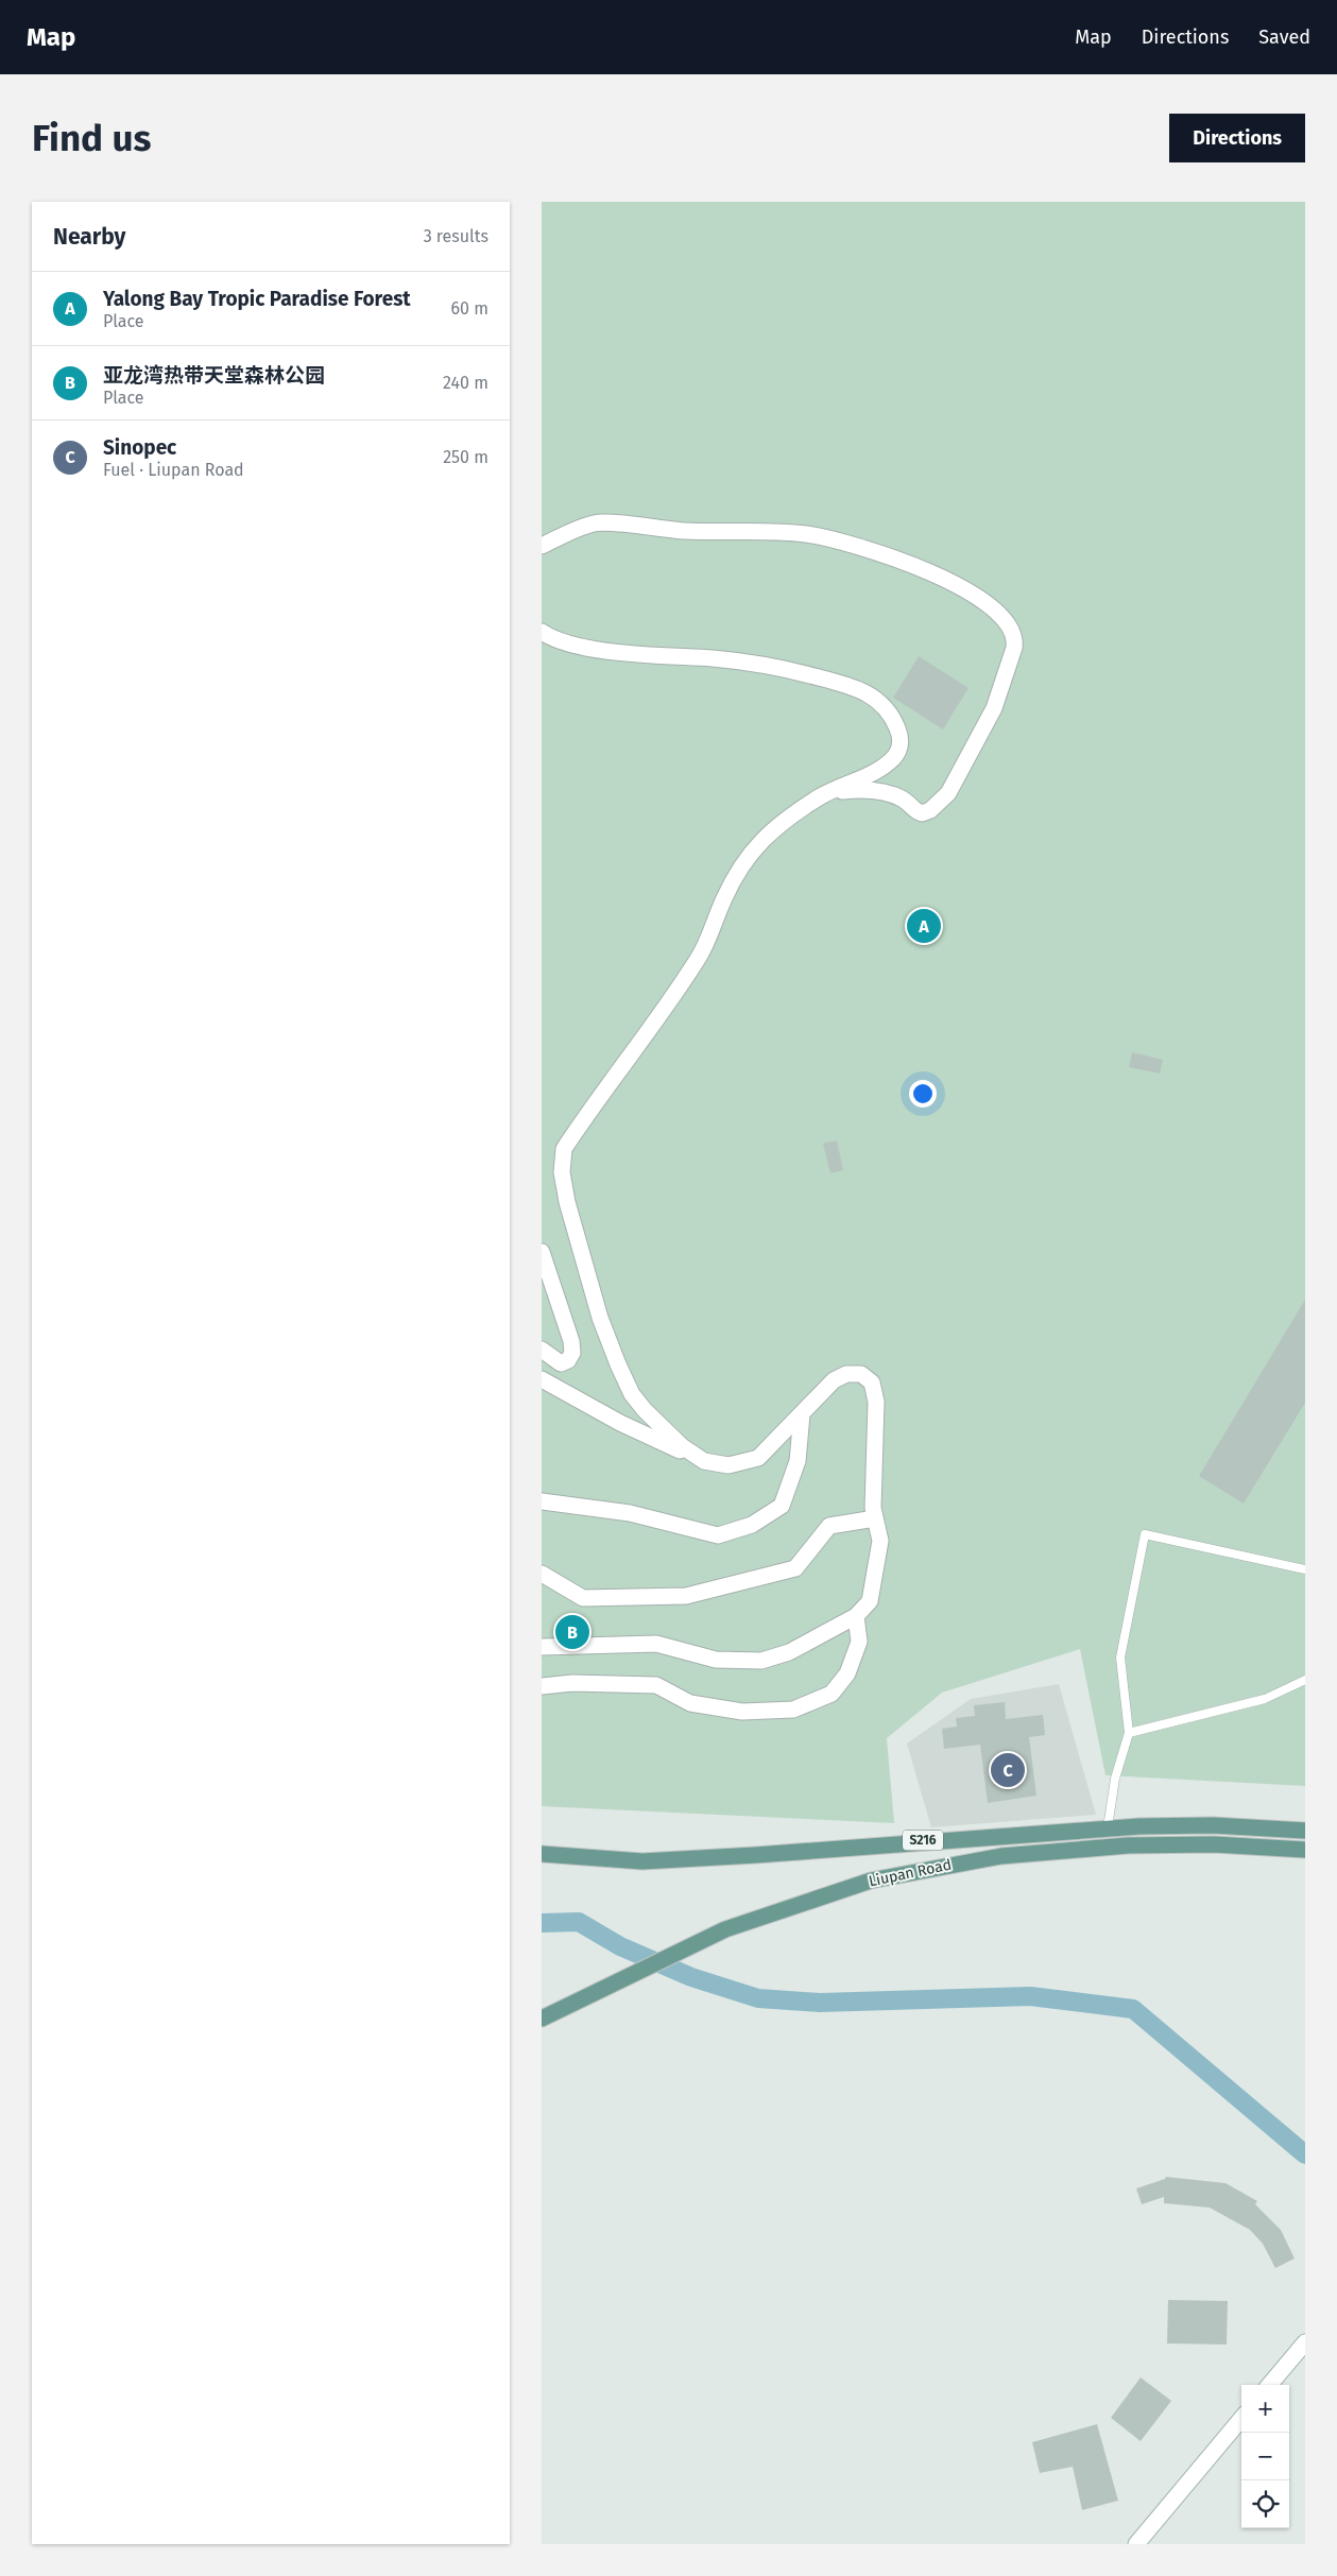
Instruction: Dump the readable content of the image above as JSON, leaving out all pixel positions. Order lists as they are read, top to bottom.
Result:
{
  "streets": {
    "main road": ["S216", "Liupan Road"]
  },
  "page": {
    "header": "Map",
    "nav": ["Map", "Directions", "Saved"],
    "buttons": "Directions",
    "title": "Find us",
    "heading": ["Nearby", "3 results"],
    "list": [
      {
        "mark": "A",
        "name": "Yalong Bay Tropic Paradise Forest",
        "note": "Place",
        "value": "60 m"
      },
      {
        "mark": "B",
        "name": "亚龙湾热带天堂森林公园",
        "note": "Place",
        "value": "240 m"
      },
      {
        "mark": "C",
        "name": "Sinopec",
        "note": "Fuel · Liupan Road",
        "value": "250 m"
      }
    ],
    "pins": ["A", "B", "C"],
    "map_buttons": ["+", "−"]
  }
}
